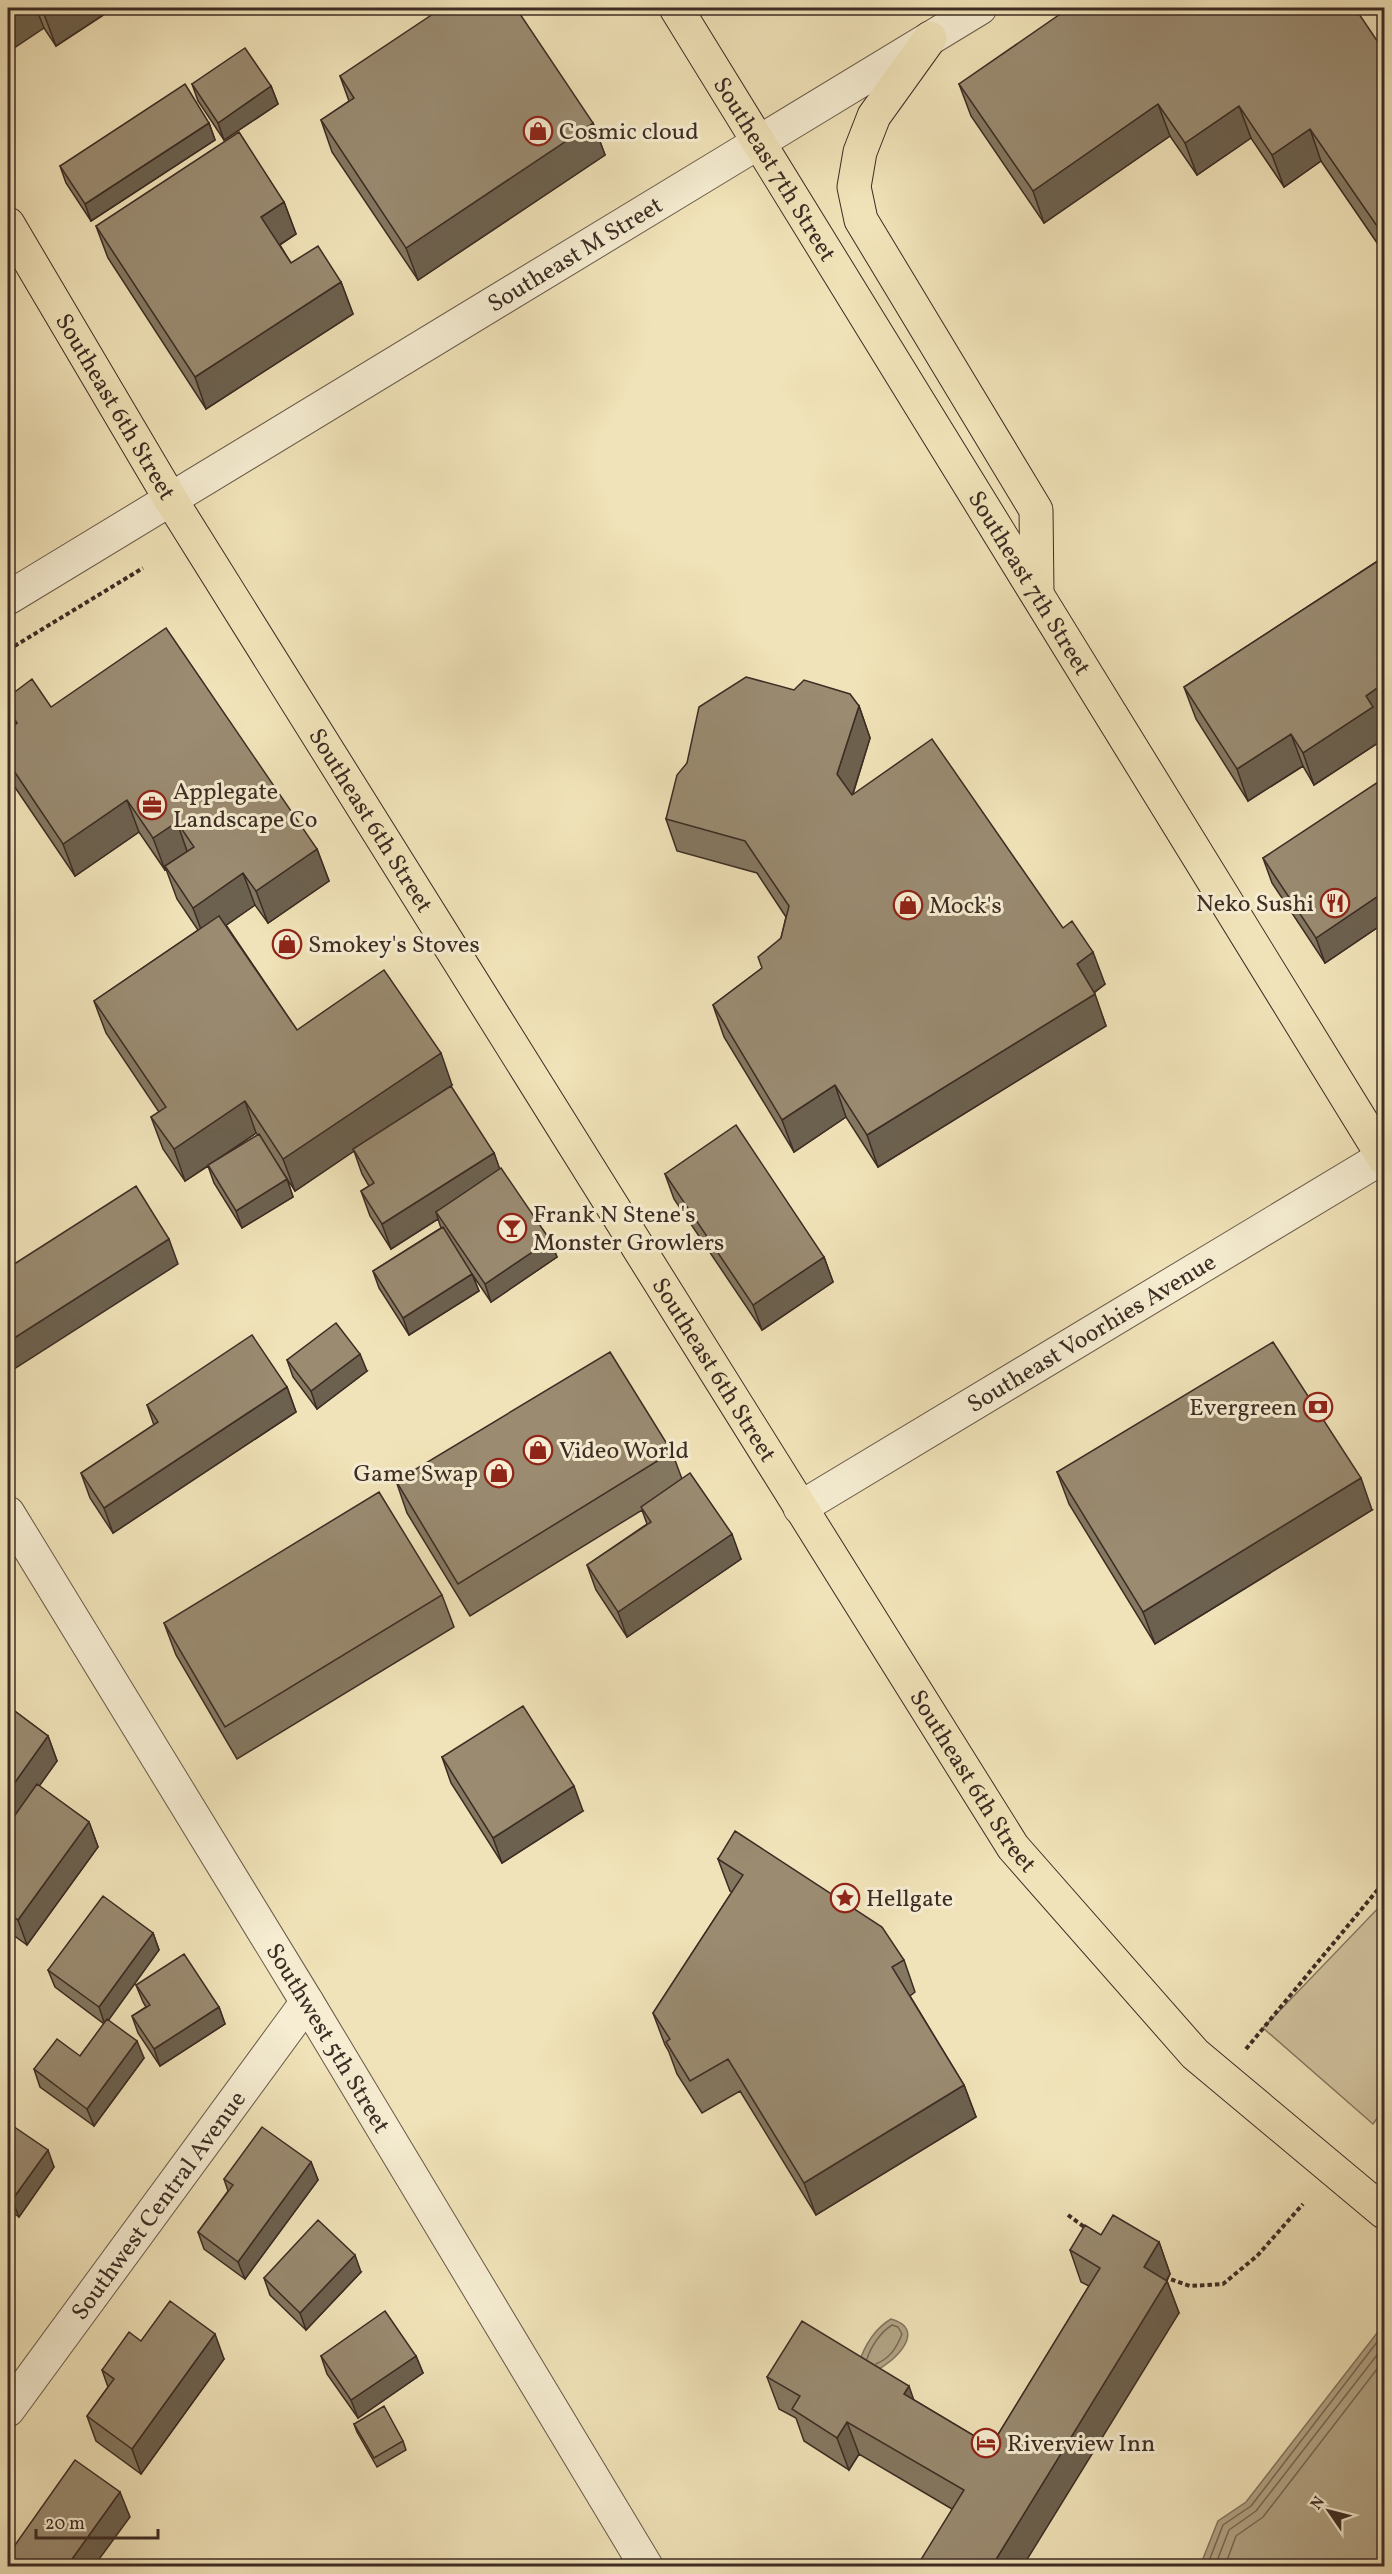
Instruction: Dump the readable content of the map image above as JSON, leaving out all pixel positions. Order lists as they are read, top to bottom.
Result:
{
  "streets": {
    "highway": ["Southeast 7th Street", "Southeast 6th Street"],
    "street": [
      "Southeast M Street",
      "Southeast Voorhies Avenue",
      "Southwest 5th Street",
      "Southwest Central Avenue"
    ]
  },
  "crossings": [
    ["Southeast 7th Street", "Southeast M Street"],
    ["Southeast 7th Street", "Southeast Voorhies Avenue"],
    ["Southeast M Street", "Southeast 6th Street"],
    ["Southeast 6th Street", "Southeast Voorhies Avenue"],
    ["Southwest 5th Street", "Southwest Central Avenue"]
  ],
  "places": {
    "shop": [
      "Cosmic cloud",
      "Mock's",
      "Smokey's Stoves",
      "Video World",
      "Game Swap"
    ],
    "office": ["Applegate Landscape Co"],
    "restaurant": ["Neko Sushi"],
    "bar": ["Frank N Stene's Monster Growlers"],
    "bank": ["Evergreen"],
    "place": ["Hellgate"],
    "hotel": ["Riverview Inn"]
  },
  "scale_bar": "20 m",
  "north": "top left"
}
